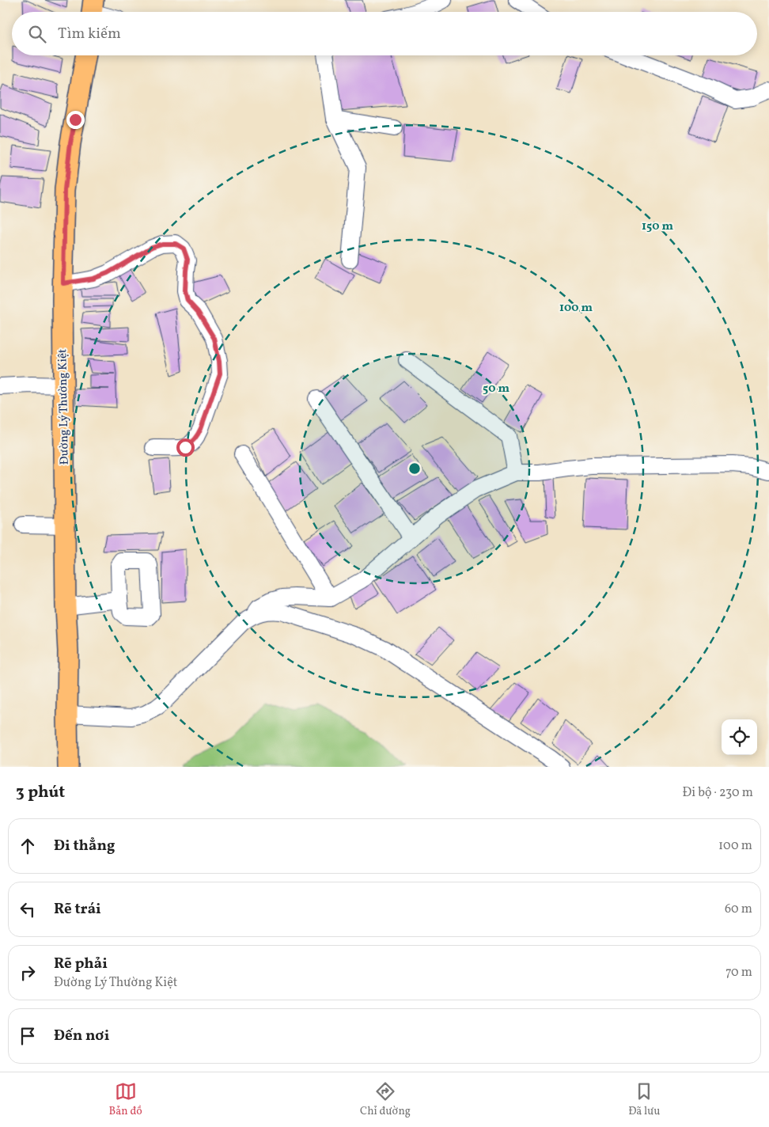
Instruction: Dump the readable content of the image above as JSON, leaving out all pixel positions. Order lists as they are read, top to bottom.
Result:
{
  "streets": {
    "main road": ["Đường Lý Thường Kiệt"]
  },
  "page": {
    "search": "Tìm kiếm",
    "heading": ["3 phút", "Đi bộ · 230 m"],
    "list": [
      ["Đi thẳng", "100 m"],
      ["Rẽ trái", "60 m"],
      ["Rẽ phải", "Đường Lý Thường Kiệt", "70 m"],
      "Đến nơi"
    ],
    "nav": ["Bản đồ", "Chỉ đường", "Đã lưu"]
  },
  "rings": ["150 m", "100 m", "50 m"]
}
